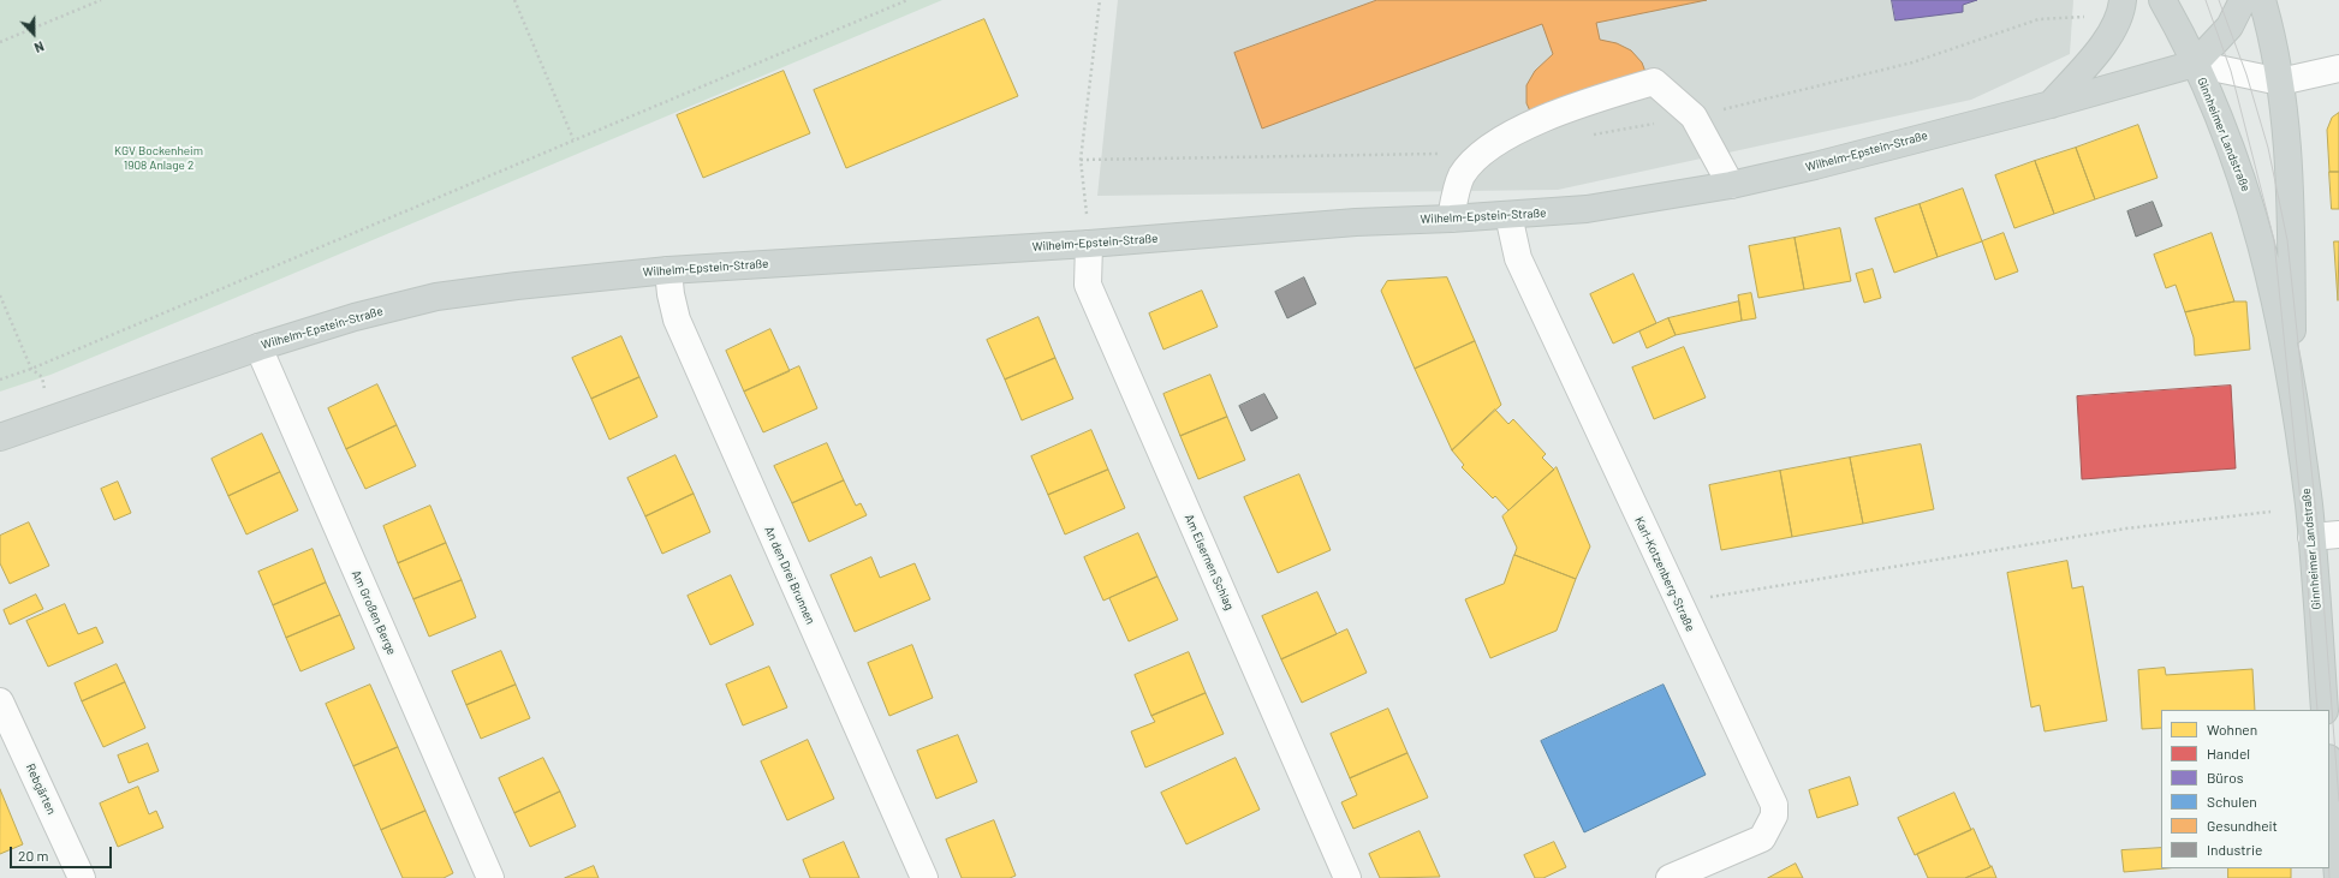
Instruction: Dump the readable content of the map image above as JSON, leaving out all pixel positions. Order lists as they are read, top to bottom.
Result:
{
  "streets": {
    "main road": ["Ginnheimer Landstraße", "Wilhelm-Epstein-Straße"],
    "street": [
      "Am Eisernen Schlag",
      "Karl-Kotzenberg-Straße",
      "An den Drei Brunnen",
      "Am Großen Berge",
      "Rebgärten"
    ]
  },
  "crossings": [
    ["Ginnheimer Landstraße", "Wilhelm-Epstein-Straße"],
    ["Wilhelm-Epstein-Straße", "Am Eisernen Schlag"],
    ["Wilhelm-Epstein-Straße", "Karl-Kotzenberg-Straße"],
    ["Wilhelm-Epstein-Straße", "An den Drei Brunnen"],
    ["Wilhelm-Epstein-Straße", "Am Großen Berge"]
  ],
  "parks": ["KGV Bockenheim 1908 Anlage 2"],
  "legend": [
    "Wohnen",
    "Handel",
    "Büros",
    "Schulen",
    "Gesundheit",
    "Industrie"
  ],
  "scale_bar": "20 m",
  "north": "bottom"
}
